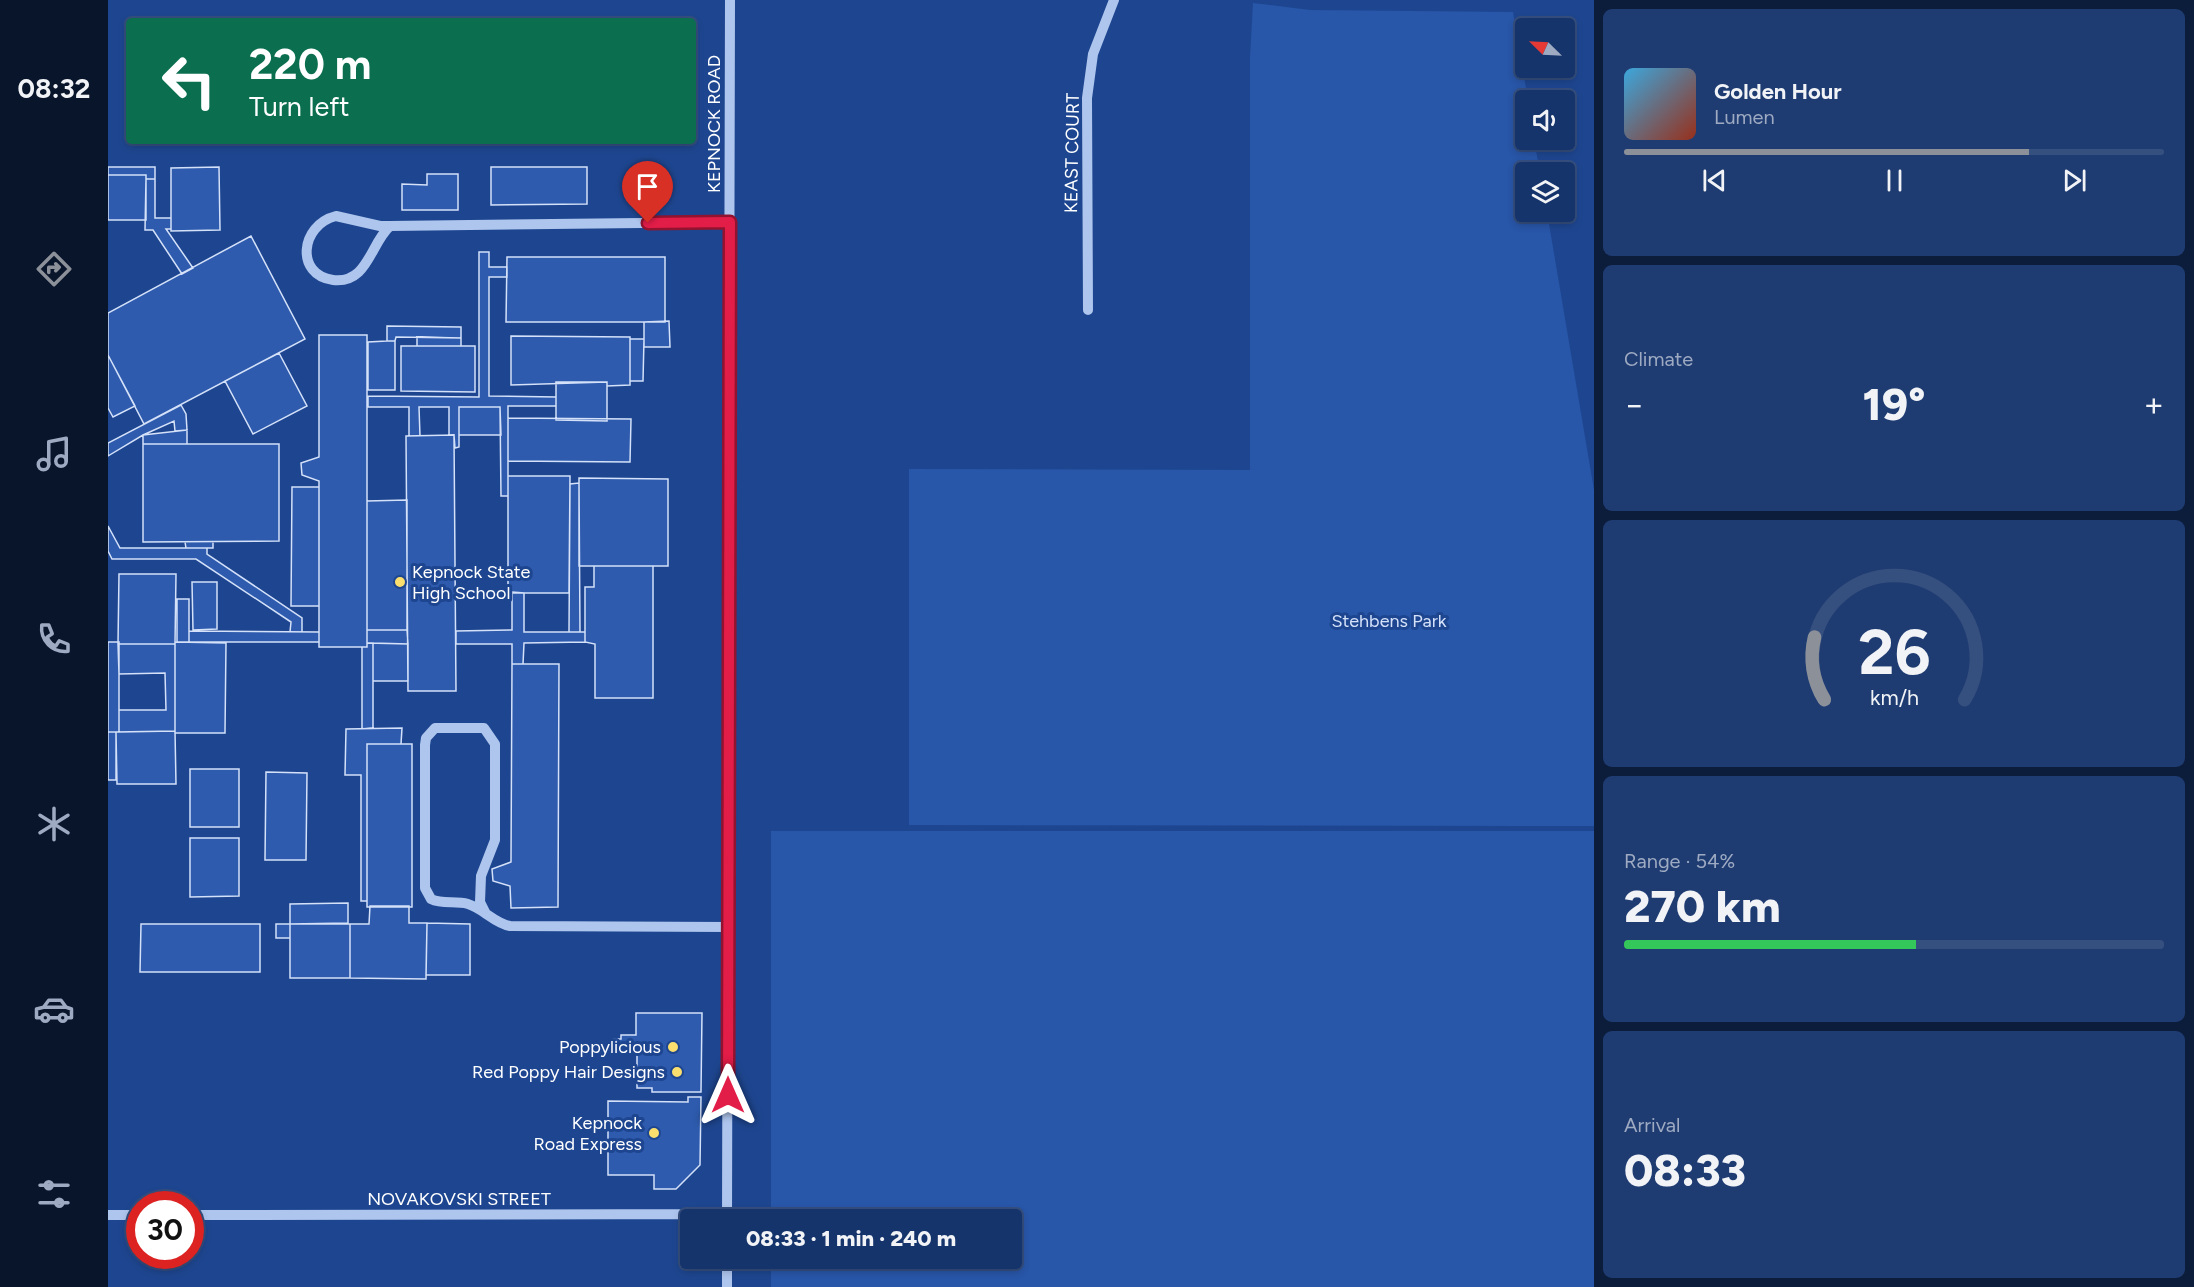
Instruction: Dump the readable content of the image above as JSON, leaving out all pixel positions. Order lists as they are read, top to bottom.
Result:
{
  "streets": {
    "street": ["KEPNOCK ROAD", "KEAST COURT", "NOVAKOVSKI STREET"]
  },
  "parks": ["Stehbens Park"],
  "places": [
    "Kepnock State High School",
    "Poppylicious",
    "Red Poppy Hair Designs",
    "Kepnock Road Express"
  ],
  "north": "top left",
  "page": {
    "tabs": "08:32",
    "turn": ["220 m", "Turn left"],
    "song": ["Golden Hour", "Lumen"],
    "tile": [
      "Climate",
      ["Range · 54%", "270 km"],
      ["Arrival", "08:33"]
    ],
    "heat": ["−", "19°", "+"],
    "limit": "30",
    "trip": "08:33 · 1 min · 240 m",
    "gauge": ["26", "km/h"]
  }
}
